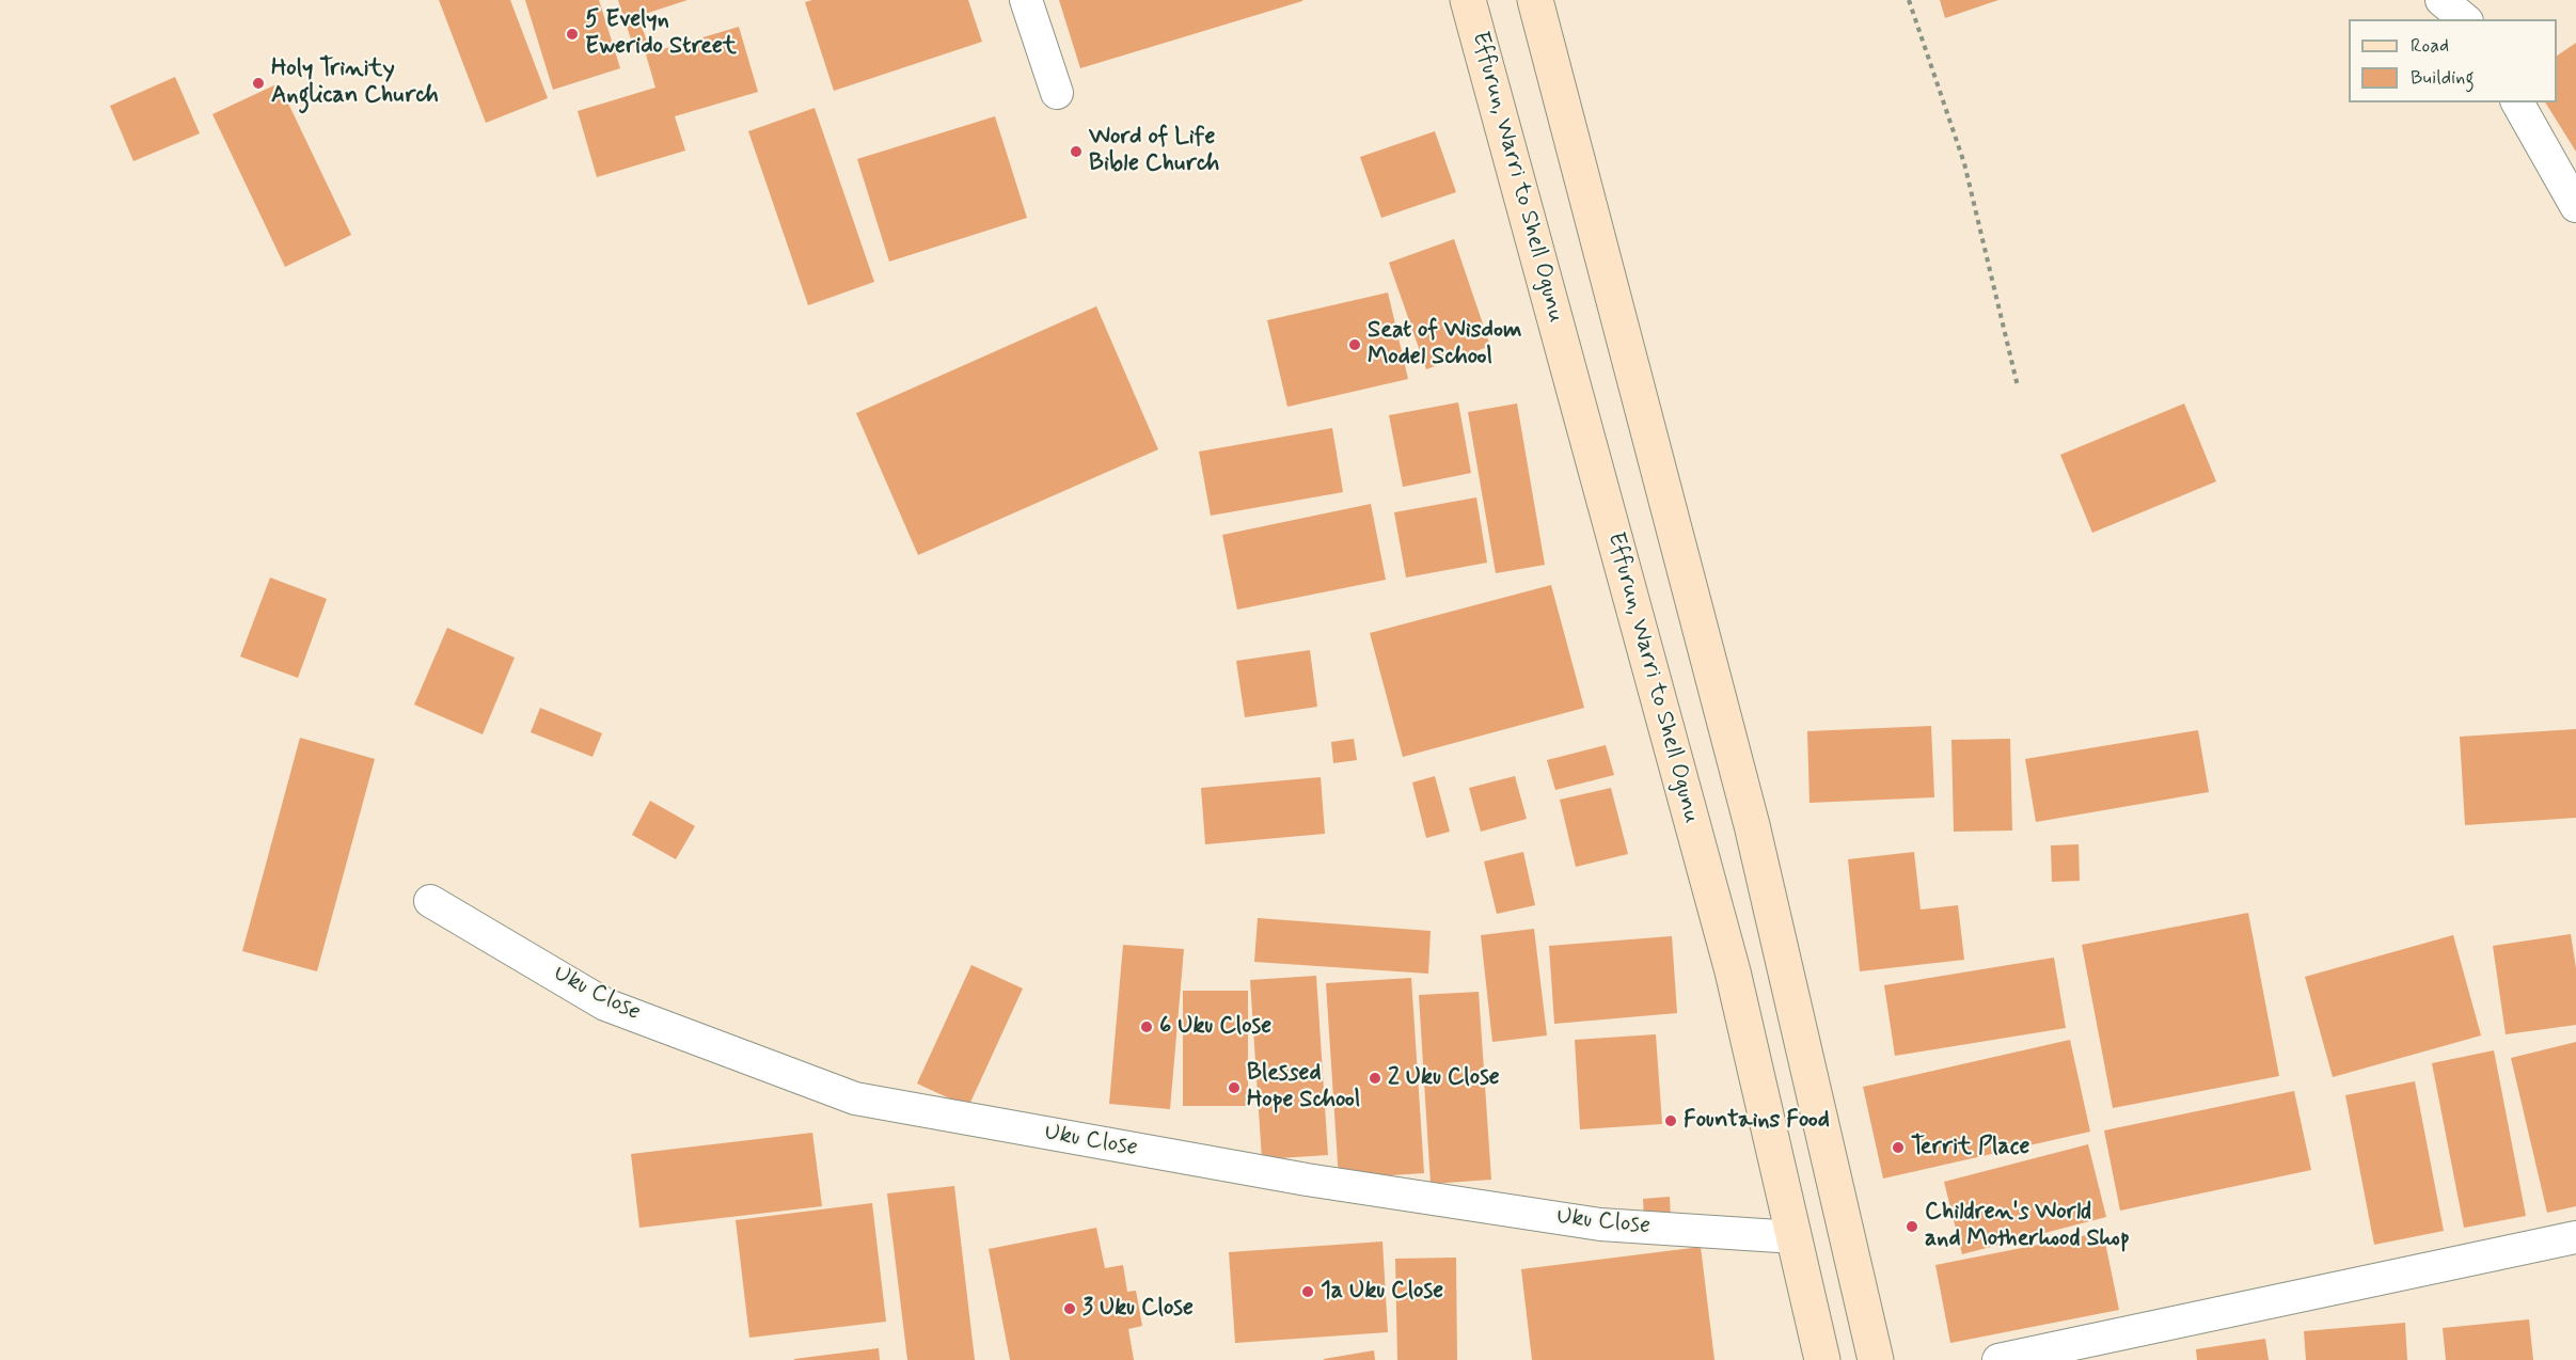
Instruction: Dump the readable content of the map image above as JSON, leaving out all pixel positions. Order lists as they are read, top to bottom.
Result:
{
  "streets": {
    "main road": ["Effurun, Warri to Shell Ogunu"],
    "street": ["Uku Close"]
  },
  "crossings": [
    ["Effurun, Warri to Shell Ogunu", "Uku Close"]
  ],
  "places": [
    "5 Evelyn Ewerido Street",
    "Holy Trinity Anglican Church",
    "Word of Life Bible Church",
    "Seat of Wisdom Model School",
    "6 Uku Close",
    "2 Uku Close",
    "Blessed Hope School",
    "Fountains Food",
    "Territ Place",
    "Children's World and Motherhood Shop",
    "1a Uku Close",
    "3 Uku Close"
  ],
  "legend": ["Road", "Building"]
}
